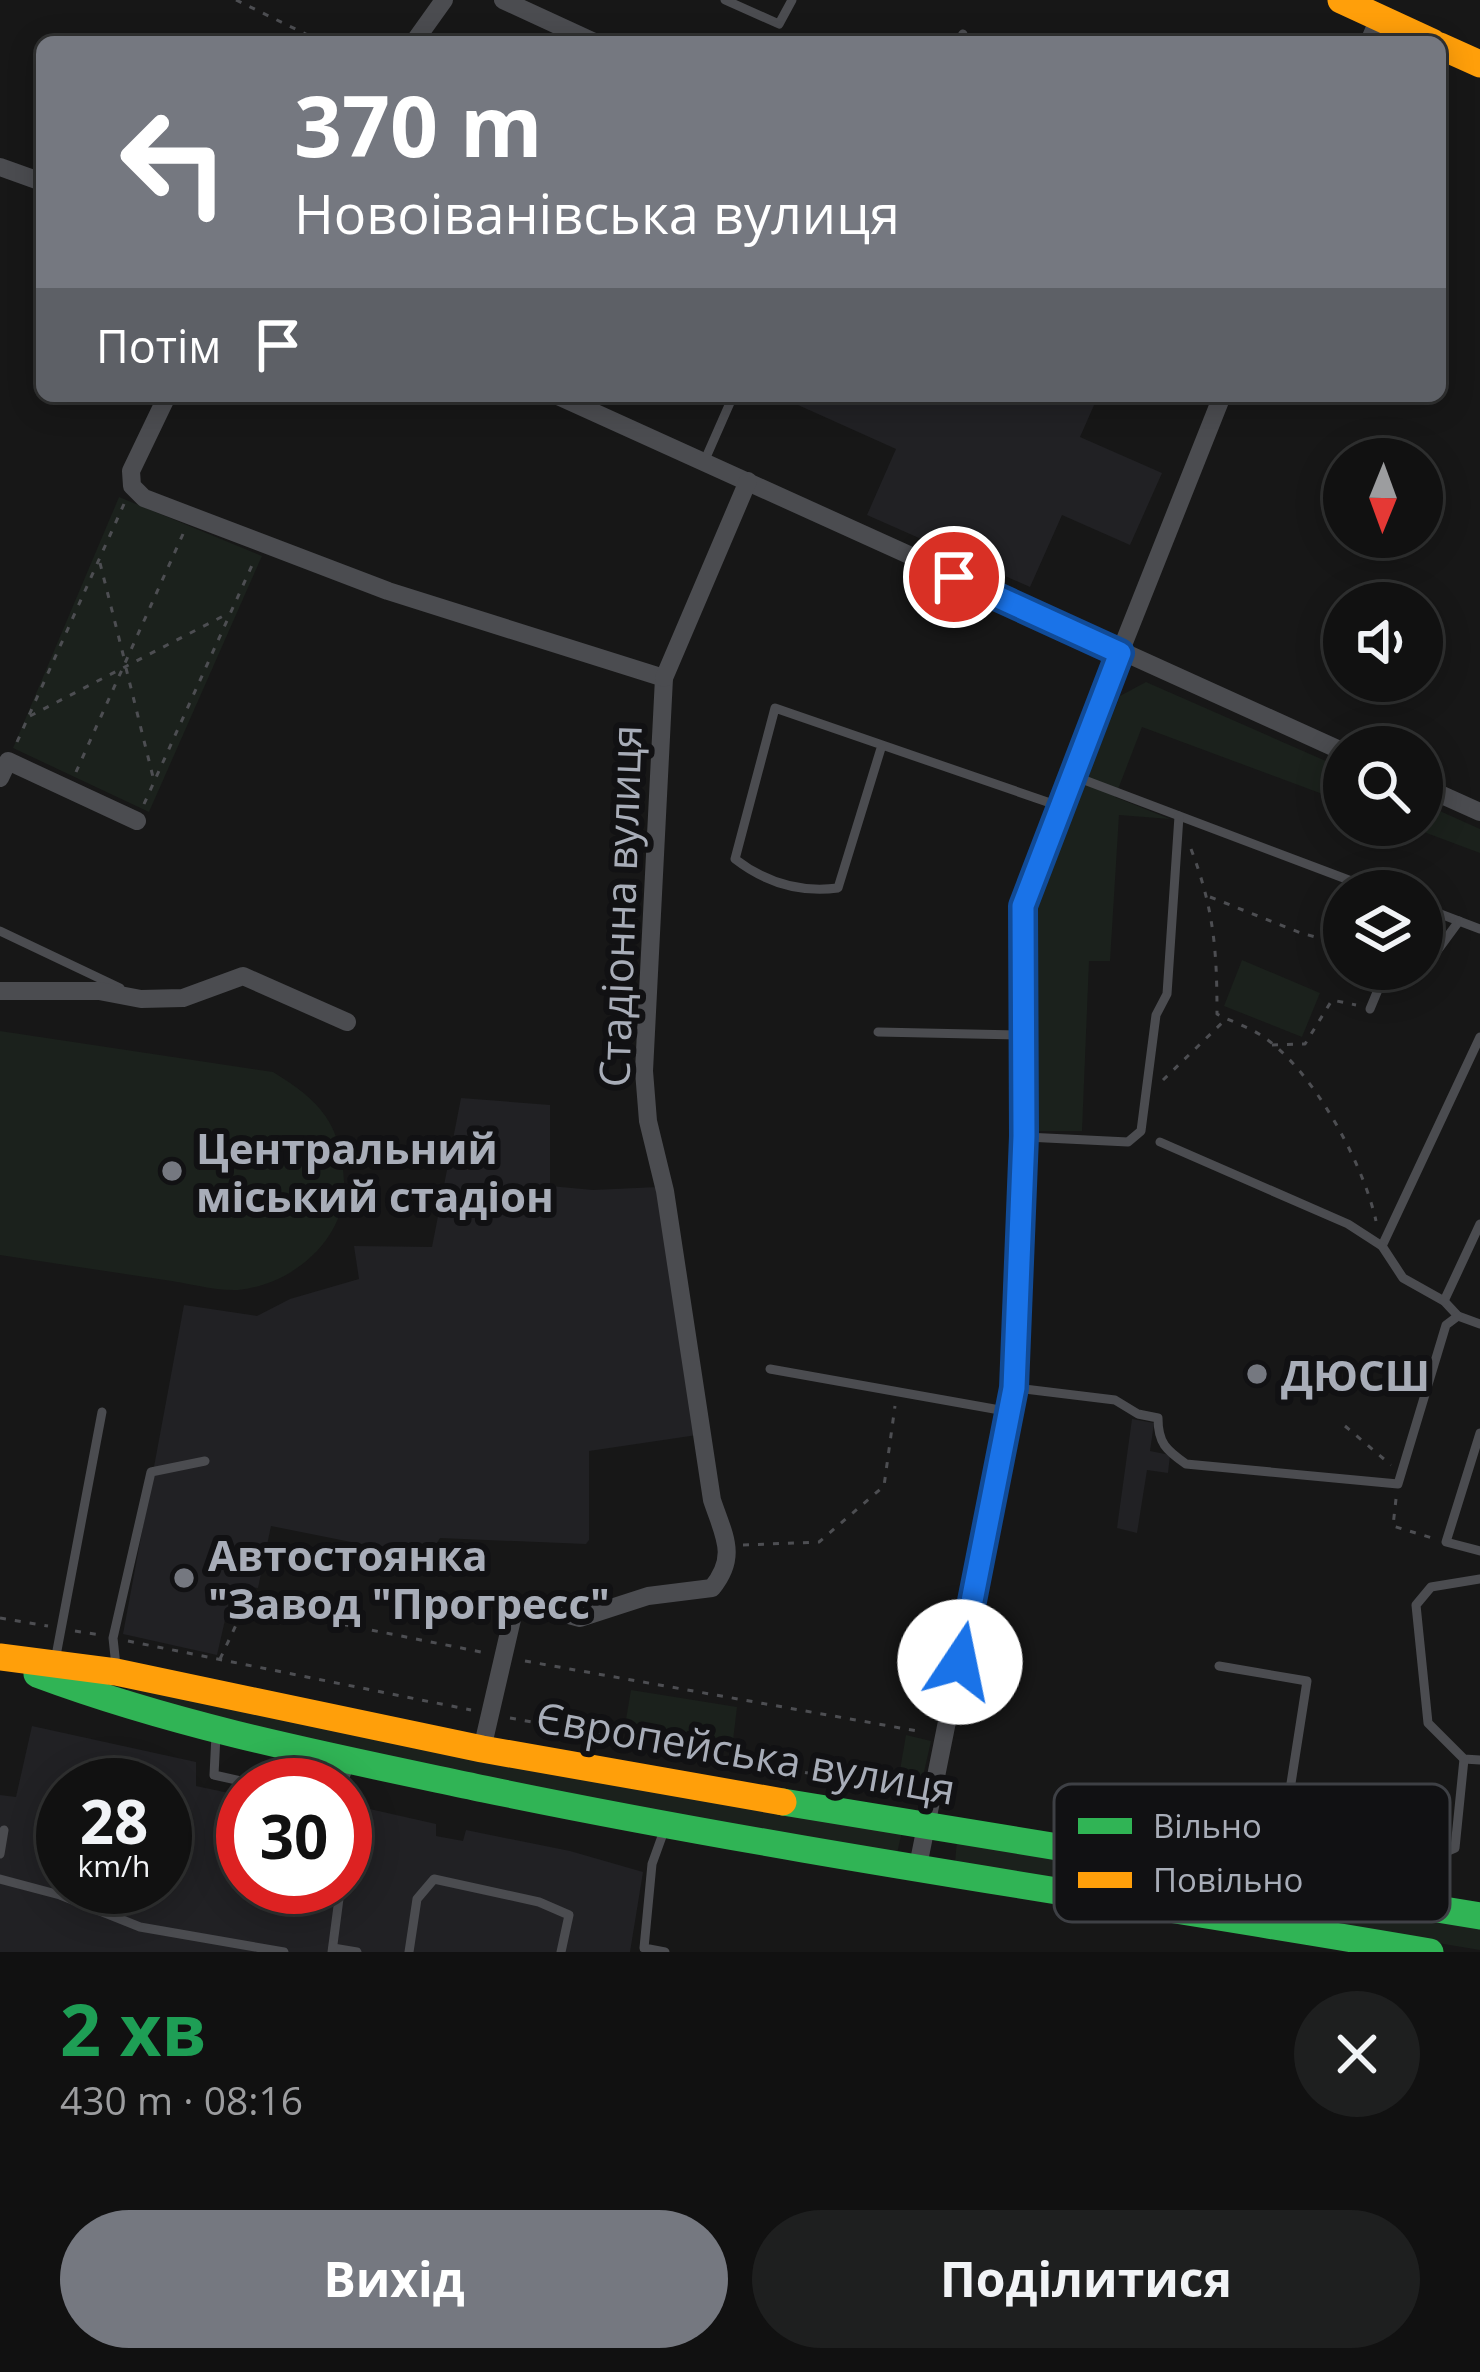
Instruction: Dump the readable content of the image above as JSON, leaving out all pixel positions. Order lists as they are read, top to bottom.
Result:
{
  "streets": {
    "street": ["Стадіонна вулиця", "Європейська вулиця"]
  },
  "places": ["Центральний міський стадіон", "ДЮСШ", "Автостоянка \"Завод \"Прогресс\""],
  "legend": ["Вільно", "Повільно"],
  "north": "bottom",
  "page": {
    "turn": ["370 m", "Новоіванівська вулиця"],
    "then": "Потім",
    "speed": "28 km/h",
    "limit": "30",
    "heading": ["2 хв", "430 m · 08:16"],
    "buttons": ["Вихід", "Поділитися"]
  }
}
